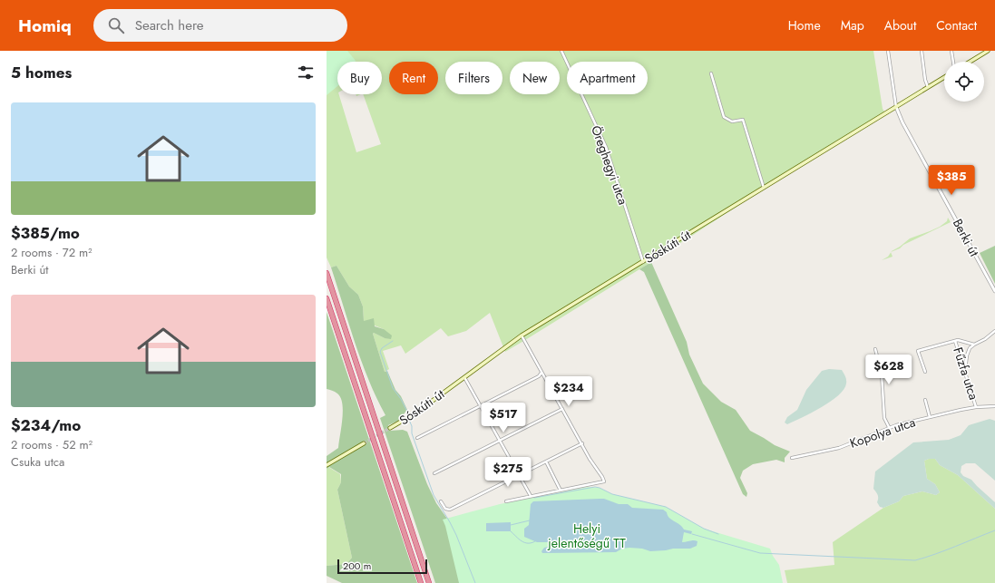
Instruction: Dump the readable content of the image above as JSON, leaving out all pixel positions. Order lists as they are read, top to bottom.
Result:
{
  "streets": {
    "main road": ["Sóskúti út"],
    "street": [
      "Öreghegyi utca",
      "Berki út",
      "Fűzfa utca",
      "Kopolya utca"
    ]
  },
  "crossings": [
    ["Öreghegyi utca", "Sóskúti út"],
    ["Berki út", "Sóskúti út"],
    ["Fűzfa utca", "Kopolya utca"]
  ],
  "parks": ["Helyi jelentőségű TT"],
  "scale_bar": "200 m",
  "page": {
    "header": "Homiq",
    "search": "Search here",
    "nav": [
      "Home",
      "Map",
      "About",
      "Contact"
    ],
    "heading": "5 homes",
    "chip": [
      "Buy",
      "Rent",
      "Filters",
      "New",
      "Apartment"
    ],
    "list": [
      {
        "name": "$385/mo",
        "note": "2 rooms · 72 m² · Berki út"
      },
      {
        "name": "$234/mo",
        "note": "2 rooms · 52 m² · Csuka utca"
      }
    ],
    "price": [
      "$385",
      "$628",
      "$234",
      "$517",
      "$275"
    ],
    "scale": "200 m"
  }
}
